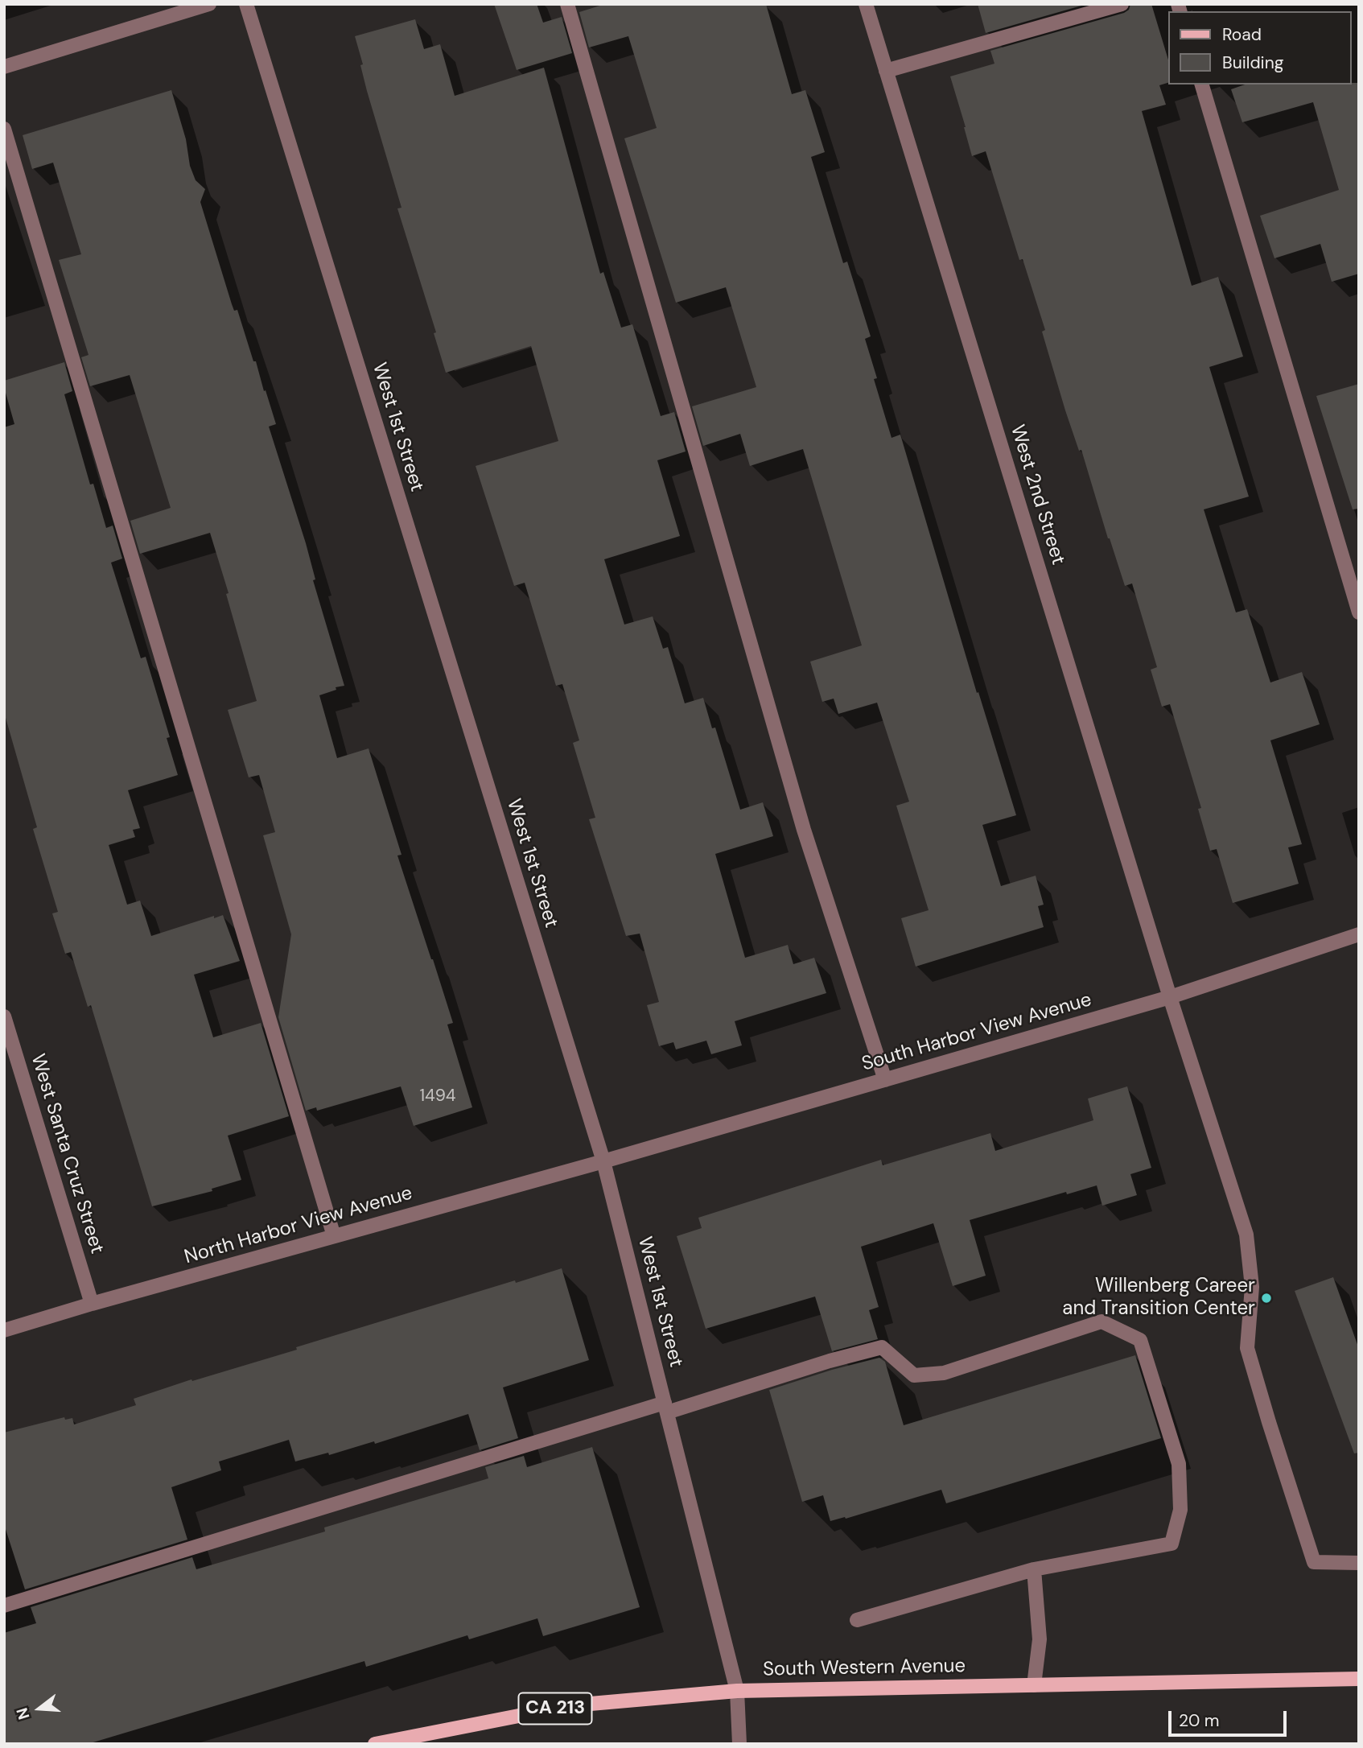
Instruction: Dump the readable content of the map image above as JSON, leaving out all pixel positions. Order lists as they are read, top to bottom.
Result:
{
  "streets": {
    "main road": ["South Western Avenue", "CA 213"],
    "street": [
      "West 1st Street",
      "West 2nd Street",
      "South Harbor View Avenue",
      "West Santa Cruz Street",
      "North Harbor View Avenue"
    ]
  },
  "crossings": [
    ["West 1st Street", "South Harbor View Avenue"],
    ["West 1st Street", "North Harbor View Avenue"],
    ["West 1st Street", "South Western Avenue"],
    ["West 2nd Street", "South Harbor View Avenue"],
    ["South Harbor View Avenue", "North Harbor View Avenue"],
    ["West Santa Cruz Street", "North Harbor View Avenue"]
  ],
  "places": ["Willenberg Career and Transition Center"],
  "house_numbers": ["1494"],
  "legend": ["Road", "Building"],
  "scale_bar": "20 m",
  "north": "left"
}
